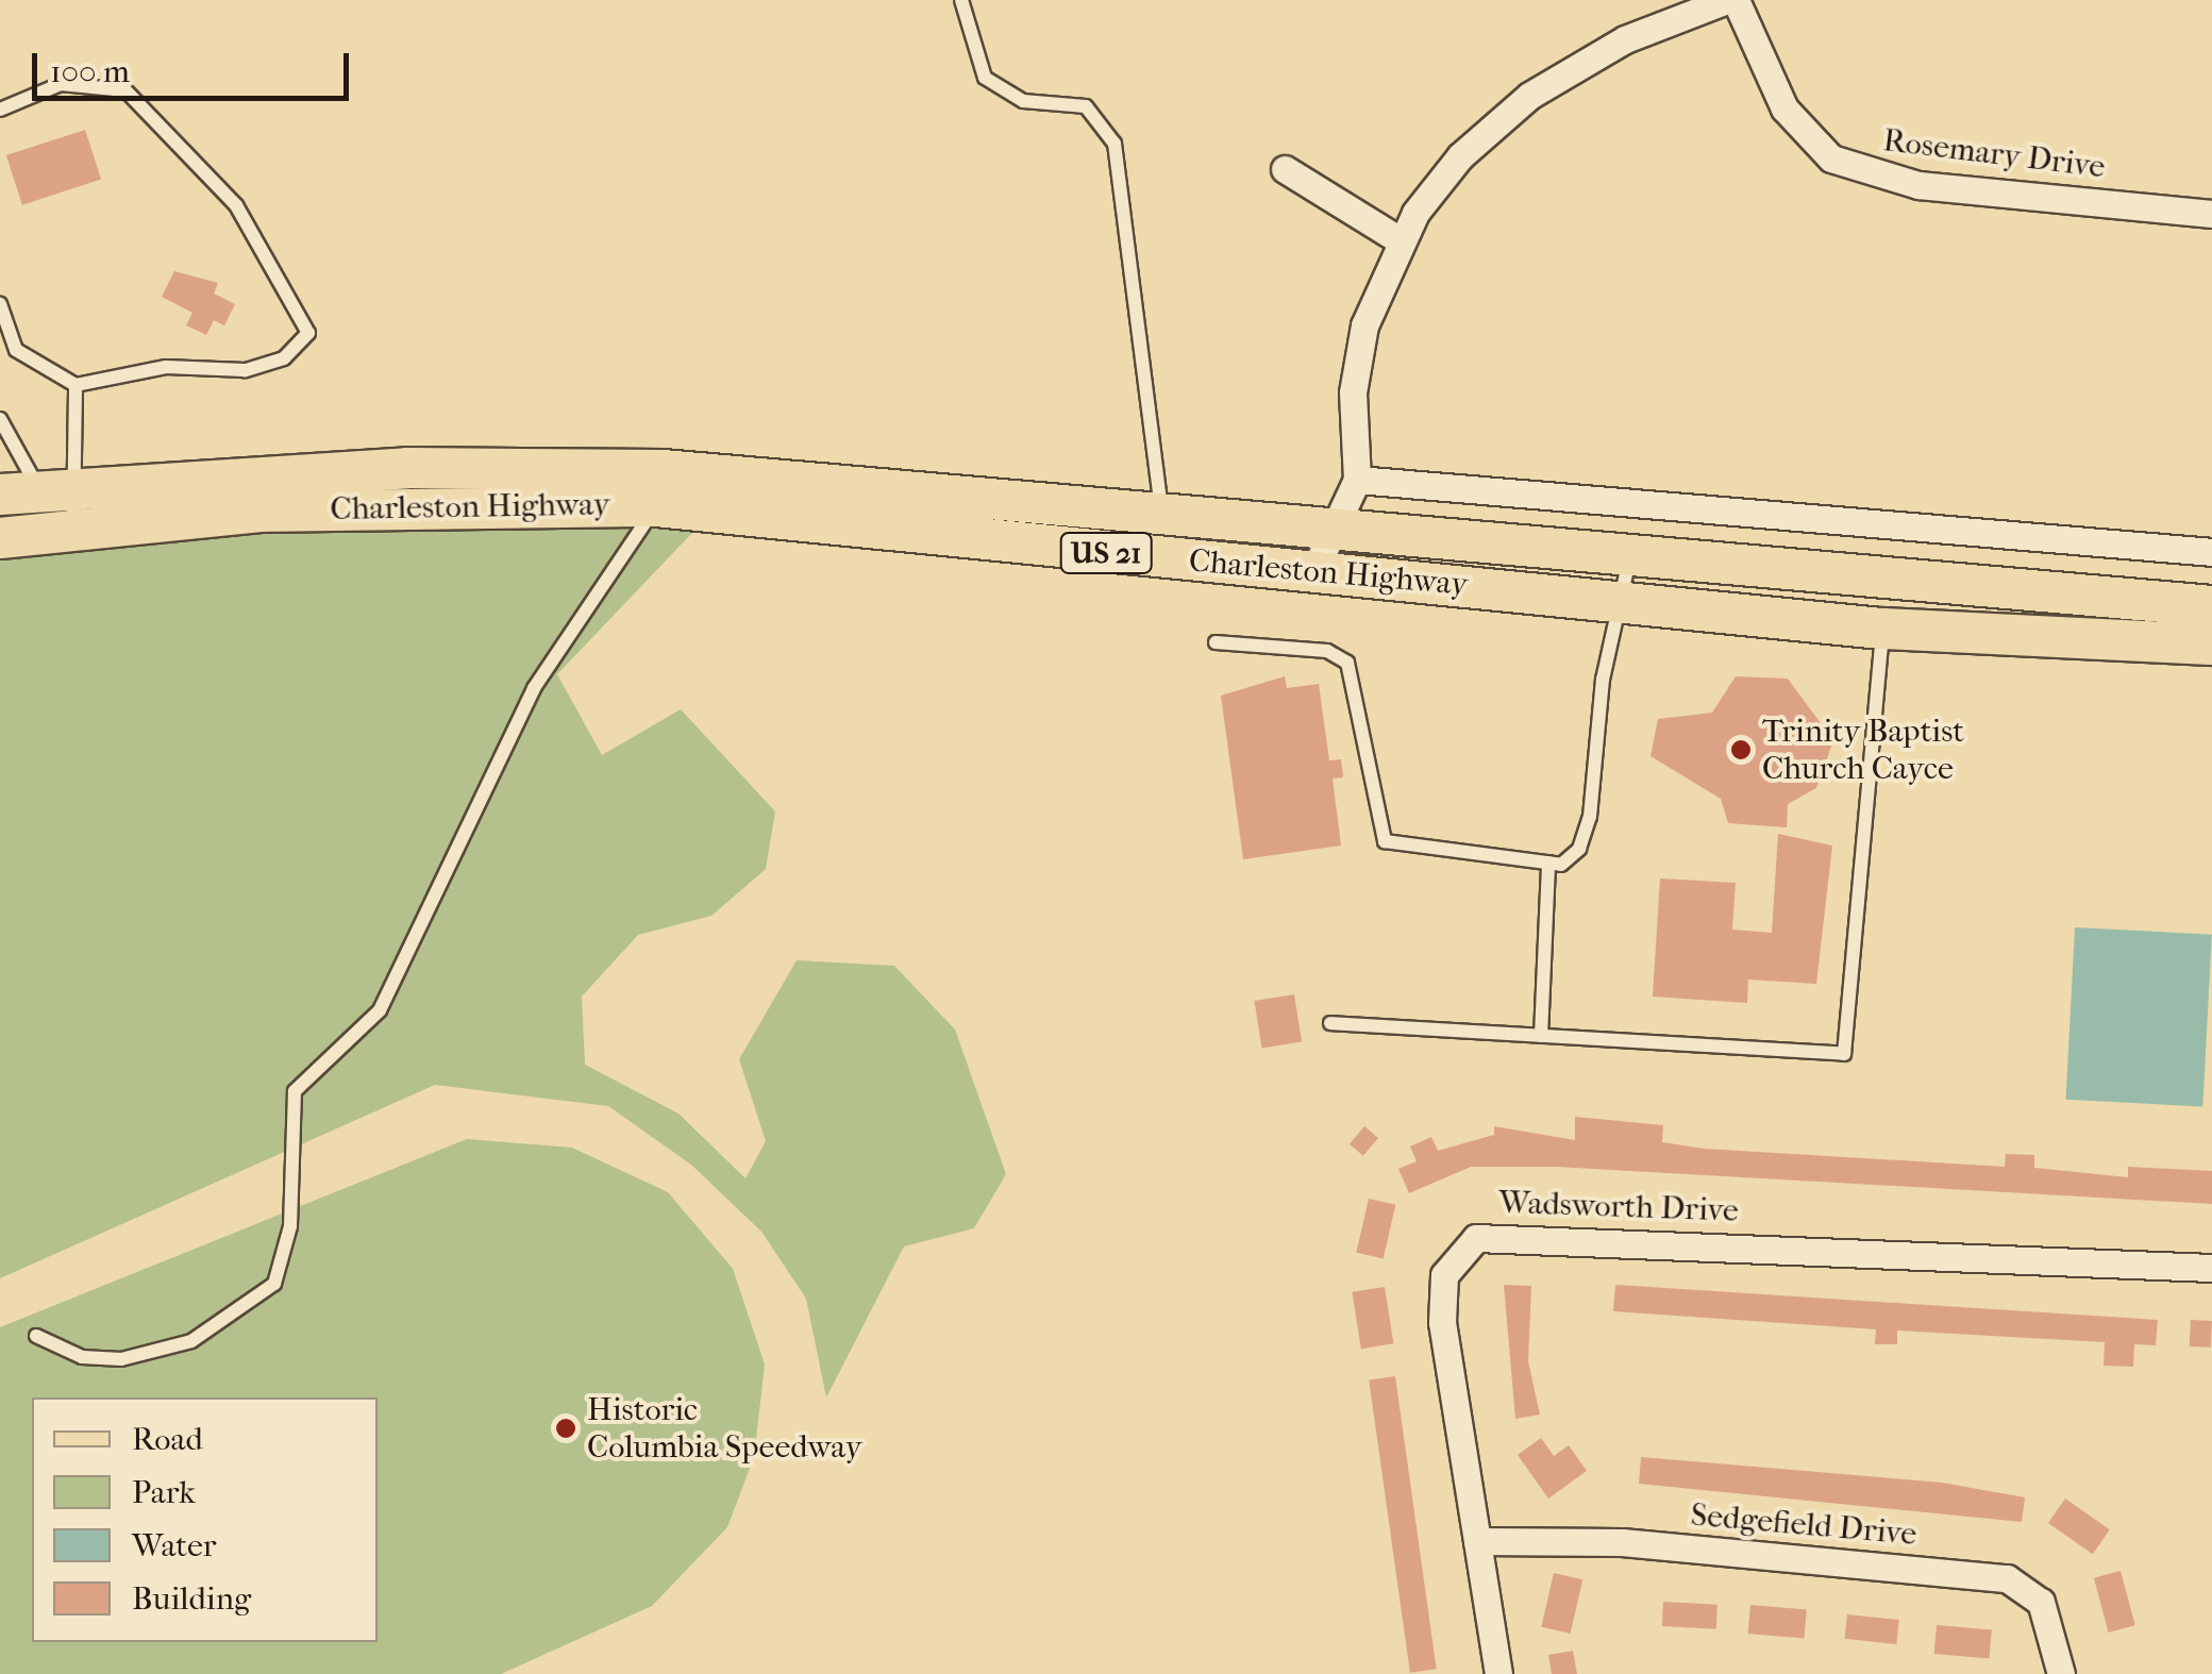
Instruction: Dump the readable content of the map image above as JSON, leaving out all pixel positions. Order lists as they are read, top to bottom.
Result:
{
  "streets": {
    "main road": ["Charleston Highway", "US 21"],
    "street": ["Rosemary Drive", "Wadsworth Drive", "Sedgefield Drive"]
  },
  "crossings": [
    ["Wadsworth Drive", "Sedgefield Drive"]
  ],
  "places": ["Trinity Baptist Church Cayce", "Historic Columbia Speedway"],
  "legend": [
    "Road",
    "Park",
    "Water",
    "Building"
  ],
  "scale_bar": "100 m"
}
